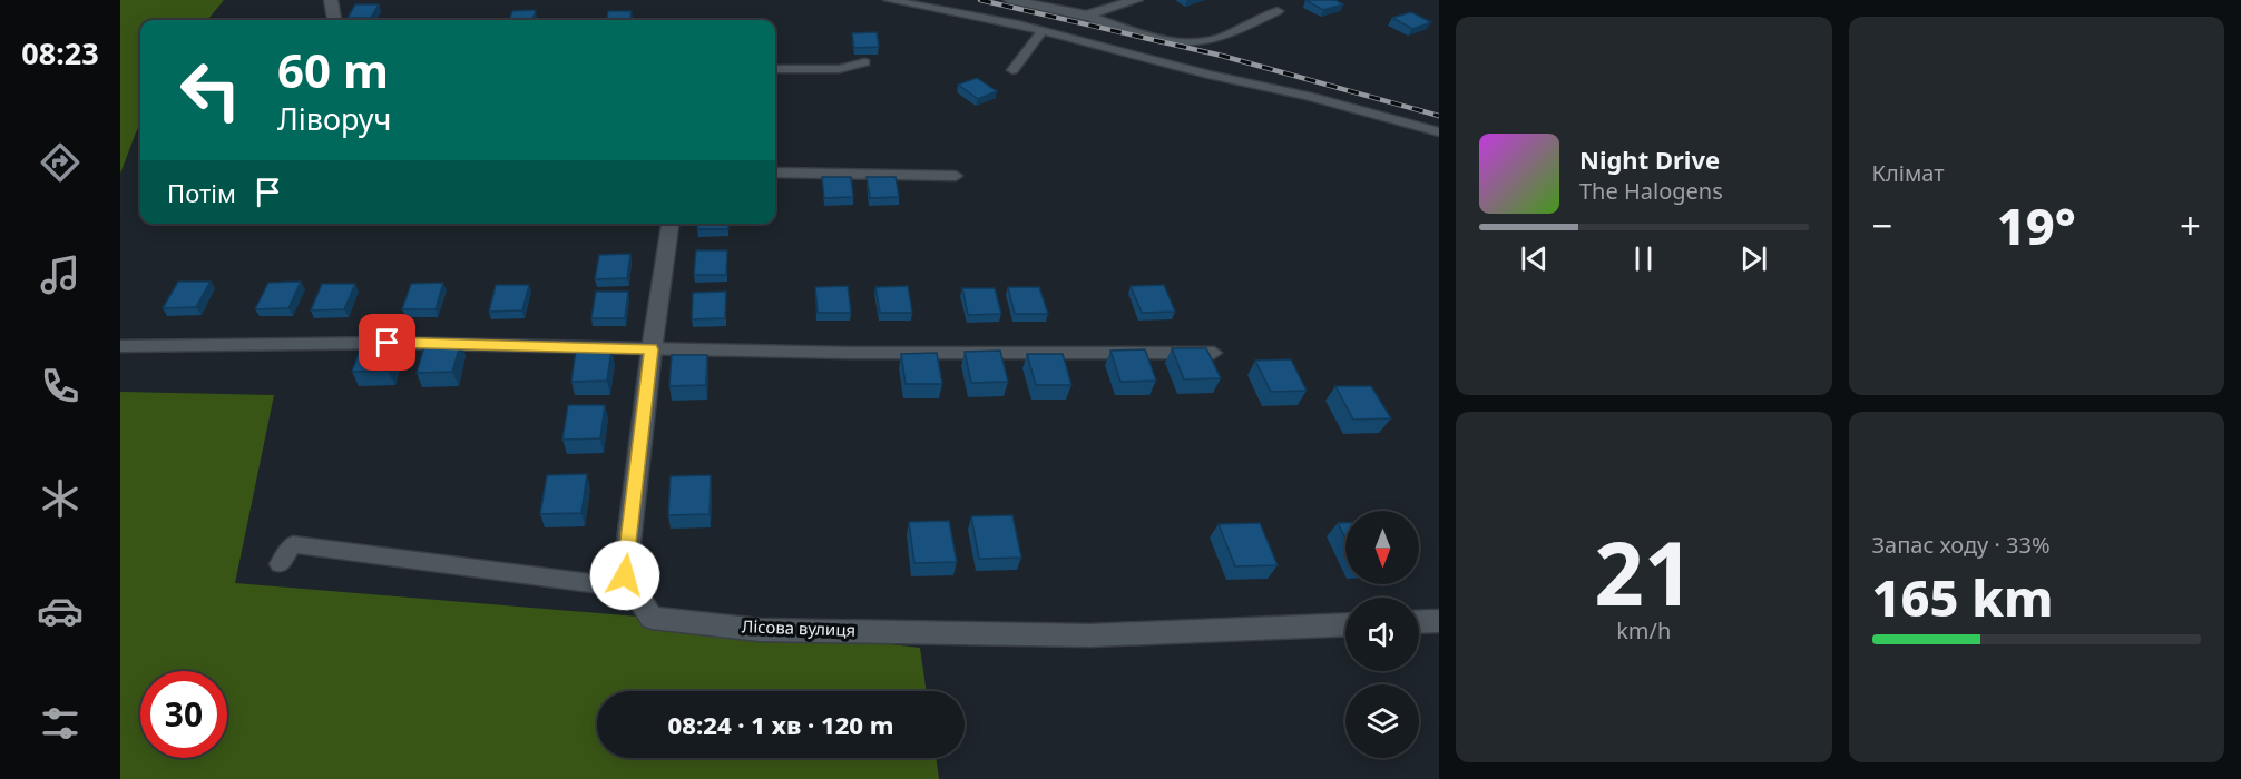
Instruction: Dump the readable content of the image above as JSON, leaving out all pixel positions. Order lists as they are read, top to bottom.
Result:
{
  "streets": {
    "street": ["Лісова вулиця"]
  },
  "north": "bottom",
  "page": {
    "tabs": "08:23",
    "tile": [
      "Клімат",
      ["21", "km/h"],
      ["Запас ходу · 33%", "165 km"]
    ],
    "turn": ["60 m", "Ліворуч"],
    "song": ["Night Drive", "The Halogens"],
    "then": "Потім",
    "heat": ["−", "19°", "+"],
    "limit": "30",
    "trip": "08:24 · 1 хв · 120 m"
  }
}
